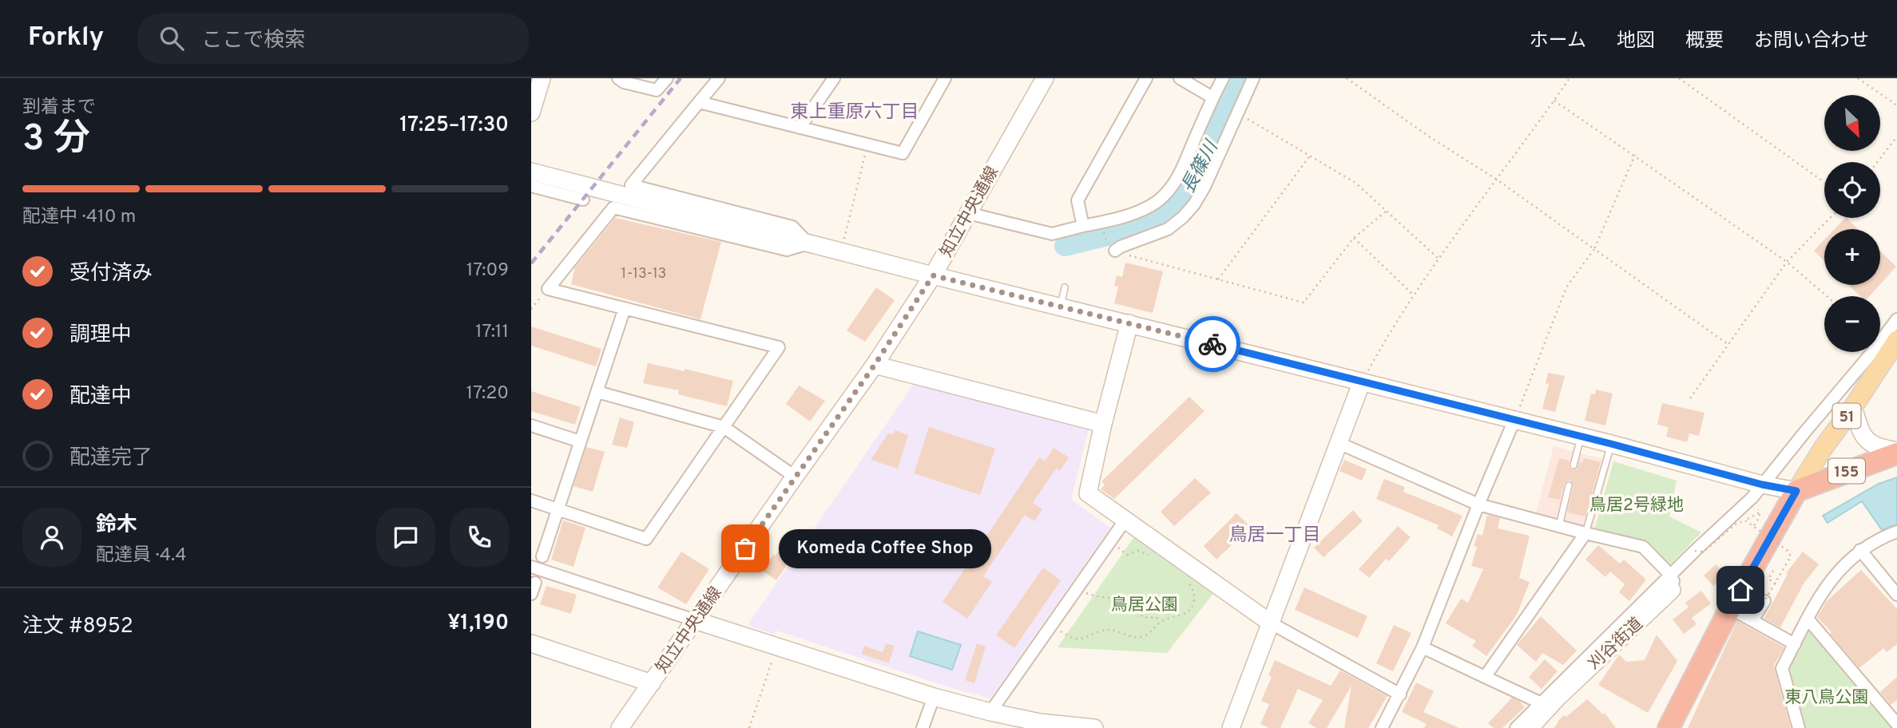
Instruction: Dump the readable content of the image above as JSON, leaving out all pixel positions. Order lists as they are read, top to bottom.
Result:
{
  "streets": {
    "highway": ["155"],
    "main road": ["51"],
    "street": ["知立中央通線", "刈谷街道"]
  },
  "crossings": [
    ["51", "155"]
  ],
  "districts": ["東上重原六丁目", "鳥居一丁目"],
  "water": ["長篠川"],
  "parks": ["鳥居2号緑地", "鳥居公園", "東八鳥公園"],
  "places": ["Komeda Coffee Shop"],
  "house_numbers": ["1-13-13"],
  "north": "bottom right",
  "page": {
    "header": "Forkly",
    "search": "ここで検索",
    "nav": [
      "ホーム",
      "地図",
      "概要",
      "お問い合わせ"
    ],
    "heading": ["3 分", "到着まで", "17:25–17:30"],
    "panel": [
      "鈴木",
      "配達員 · 4.4",
      "注文 #8952",
      "¥1,190"
    ],
    "map_buttons": ["+", "−"],
    "bar": "配達中 · 410 m",
    "list": [
      ["受付済み", "17:09"],
      ["調理中", "17:11"],
      ["配達中", "17:20"],
      "配達完了"
    ],
    "bubble": "Komeda Coffee Shop"
  }
}
